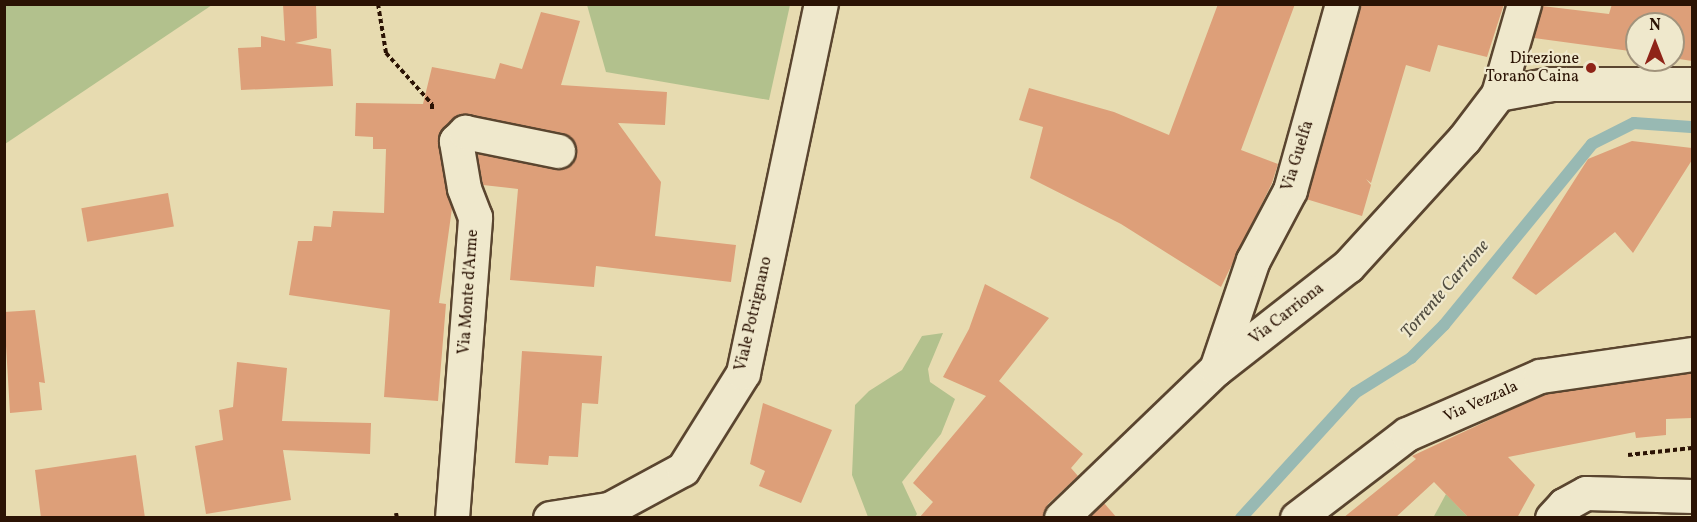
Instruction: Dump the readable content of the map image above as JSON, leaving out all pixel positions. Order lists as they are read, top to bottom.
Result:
{
  "streets": {
    "street": [
      "Via Guelfa",
      "Via Monte d'Arme",
      "Viale Potrignano",
      "Via Carriona",
      "Via Vezzala"
    ]
  },
  "crossings": [
    ["Via Guelfa", "Via Carriona"]
  ],
  "water": ["Torrente Carrione"],
  "places": ["Direzione Torano Caina"],
  "north": "top"
}
